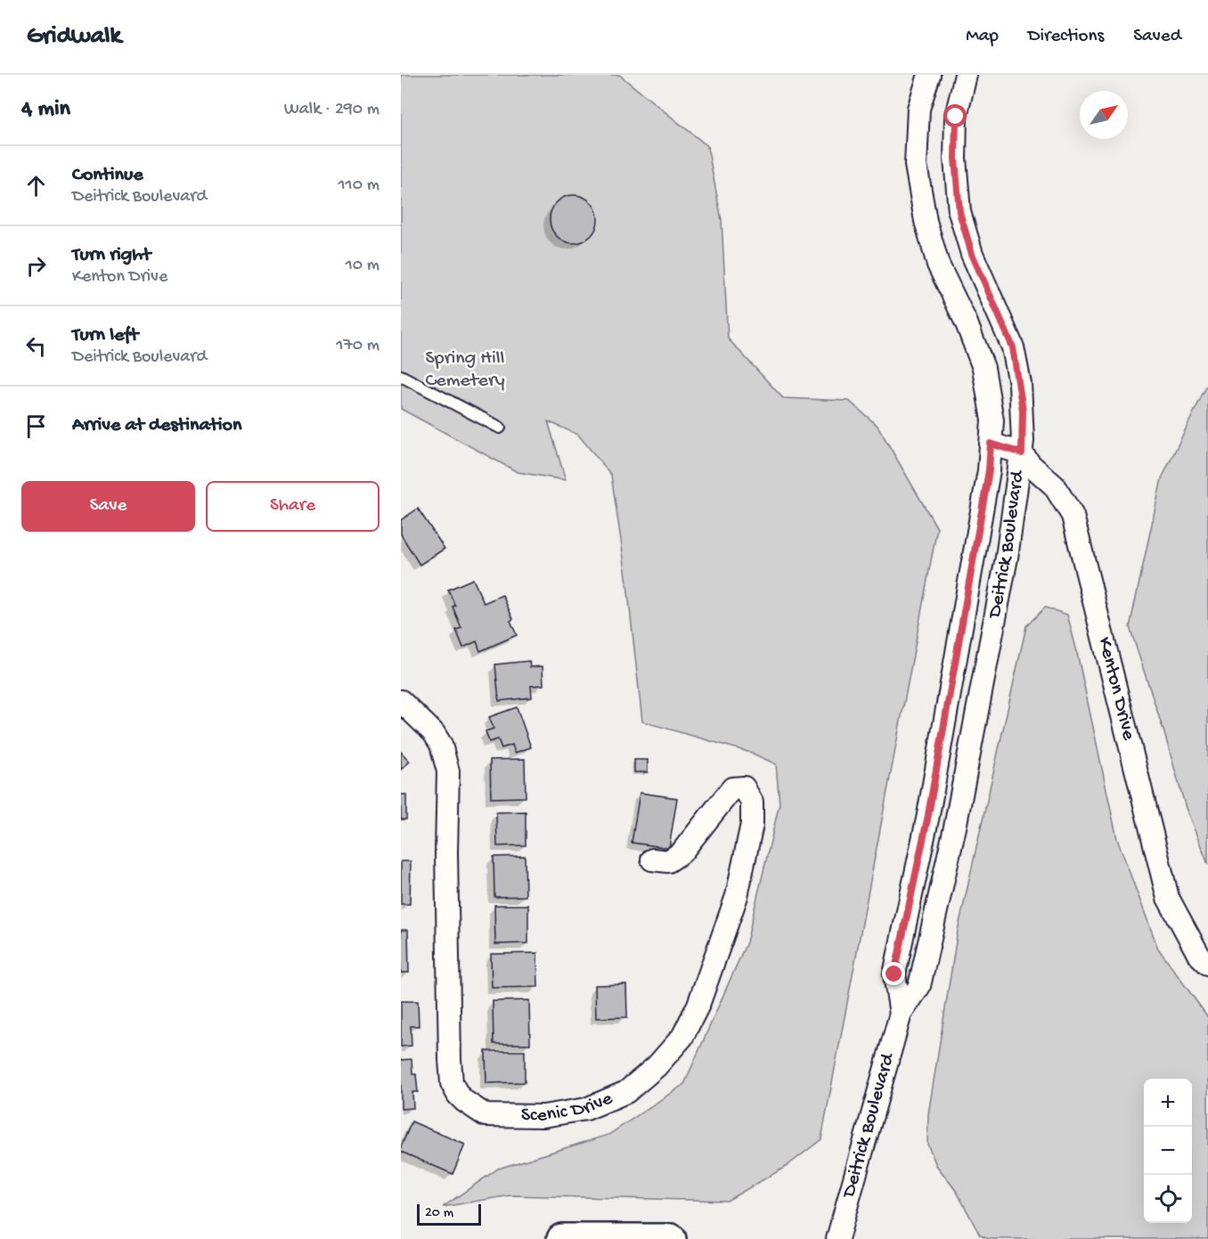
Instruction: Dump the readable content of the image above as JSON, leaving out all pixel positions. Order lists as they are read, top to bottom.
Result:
{
  "streets": {
    "street": ["Deitrick Boulevard", "Kenton Drive", "Scenic Drive"]
  },
  "crossings": [
    ["Deitrick Boulevard", "Kenton Drive"]
  ],
  "parks": ["Spring Hill Cemetery"],
  "scale_bar": "20 m",
  "north": "top right",
  "page": {
    "header": "Gridwalk",
    "nav": ["Map", "Directions", "Saved"],
    "heading": ["4 min", "Walk · 290 m"],
    "list": [
      ["Continue", "Deitrick Boulevard", "110 m"],
      ["Turn right", "Kenton Drive", "10 m"],
      ["Turn left", "Deitrick Boulevard", "170 m"],
      "Arrive at destination"
    ],
    "buttons": ["Save", "Share"],
    "map_buttons": ["+", "−"],
    "scale": "20 m"
  }
}
